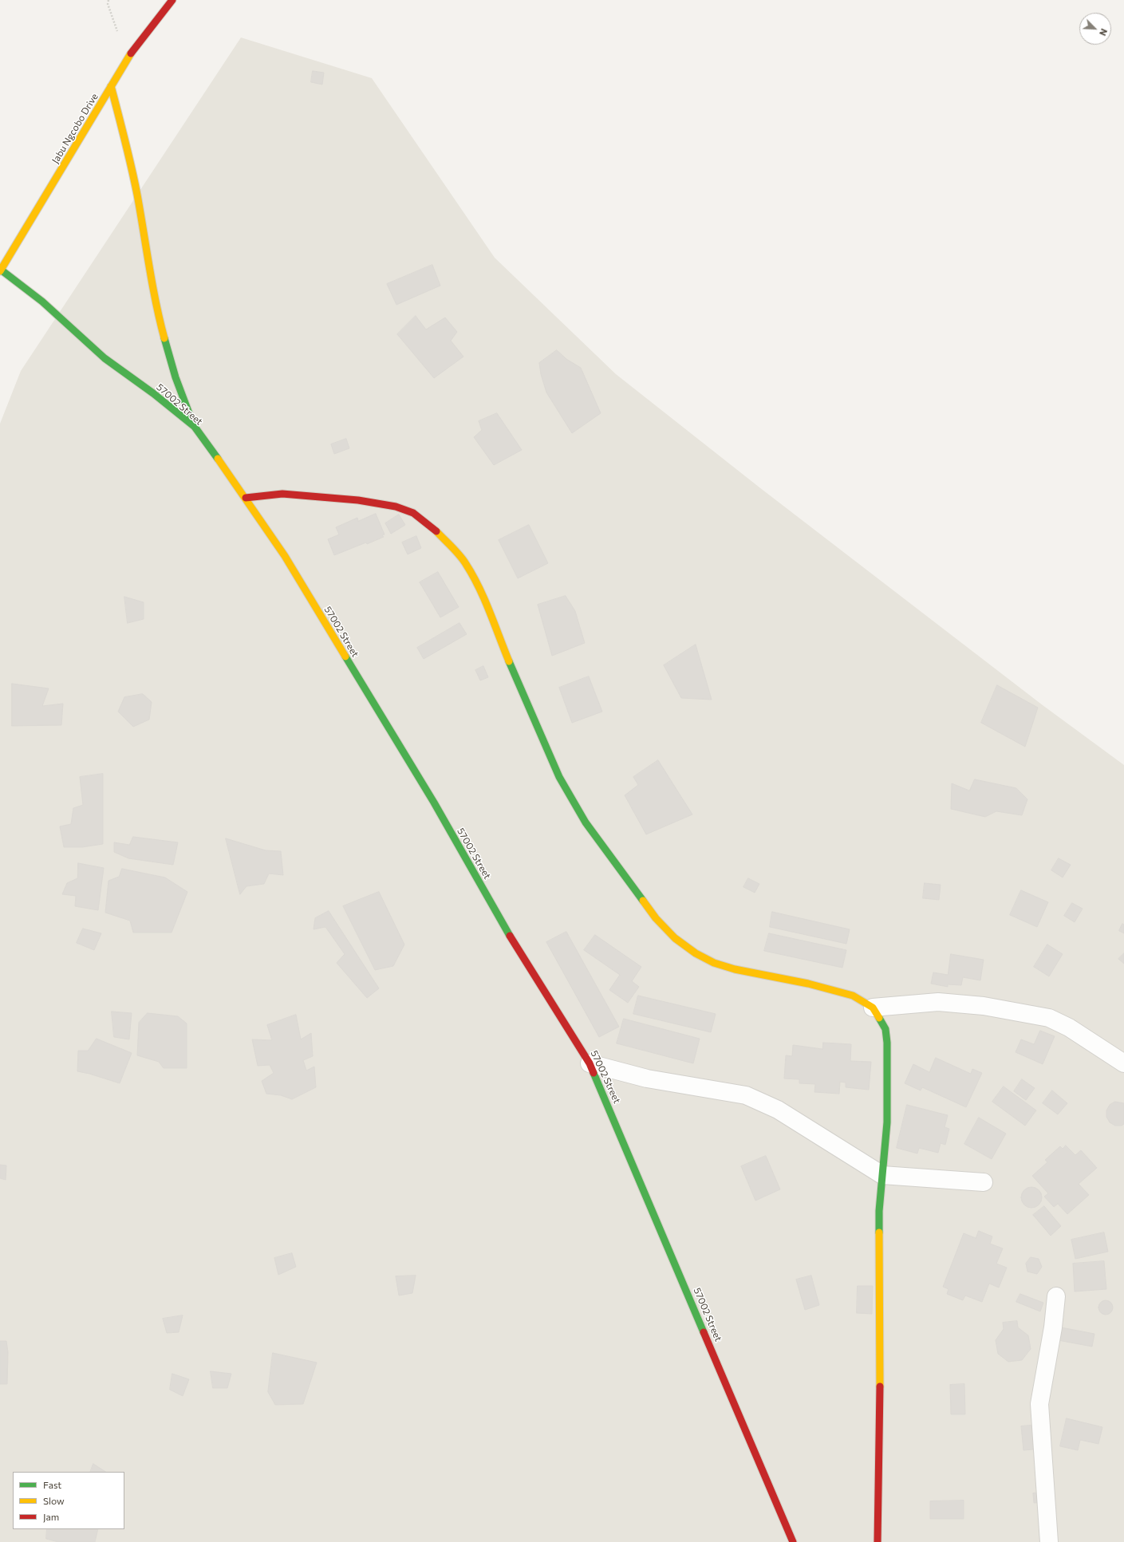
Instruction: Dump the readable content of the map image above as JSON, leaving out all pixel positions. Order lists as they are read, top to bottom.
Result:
{
  "streets": {
    "street": ["Jabu Ngcobo Drive", "57002 Street"]
  },
  "crossings": [
    ["Jabu Ngcobo Drive", "57002 Street"]
  ],
  "legend": ["Fast", "Slow", "Jam"],
  "north": "bottom right"
}
